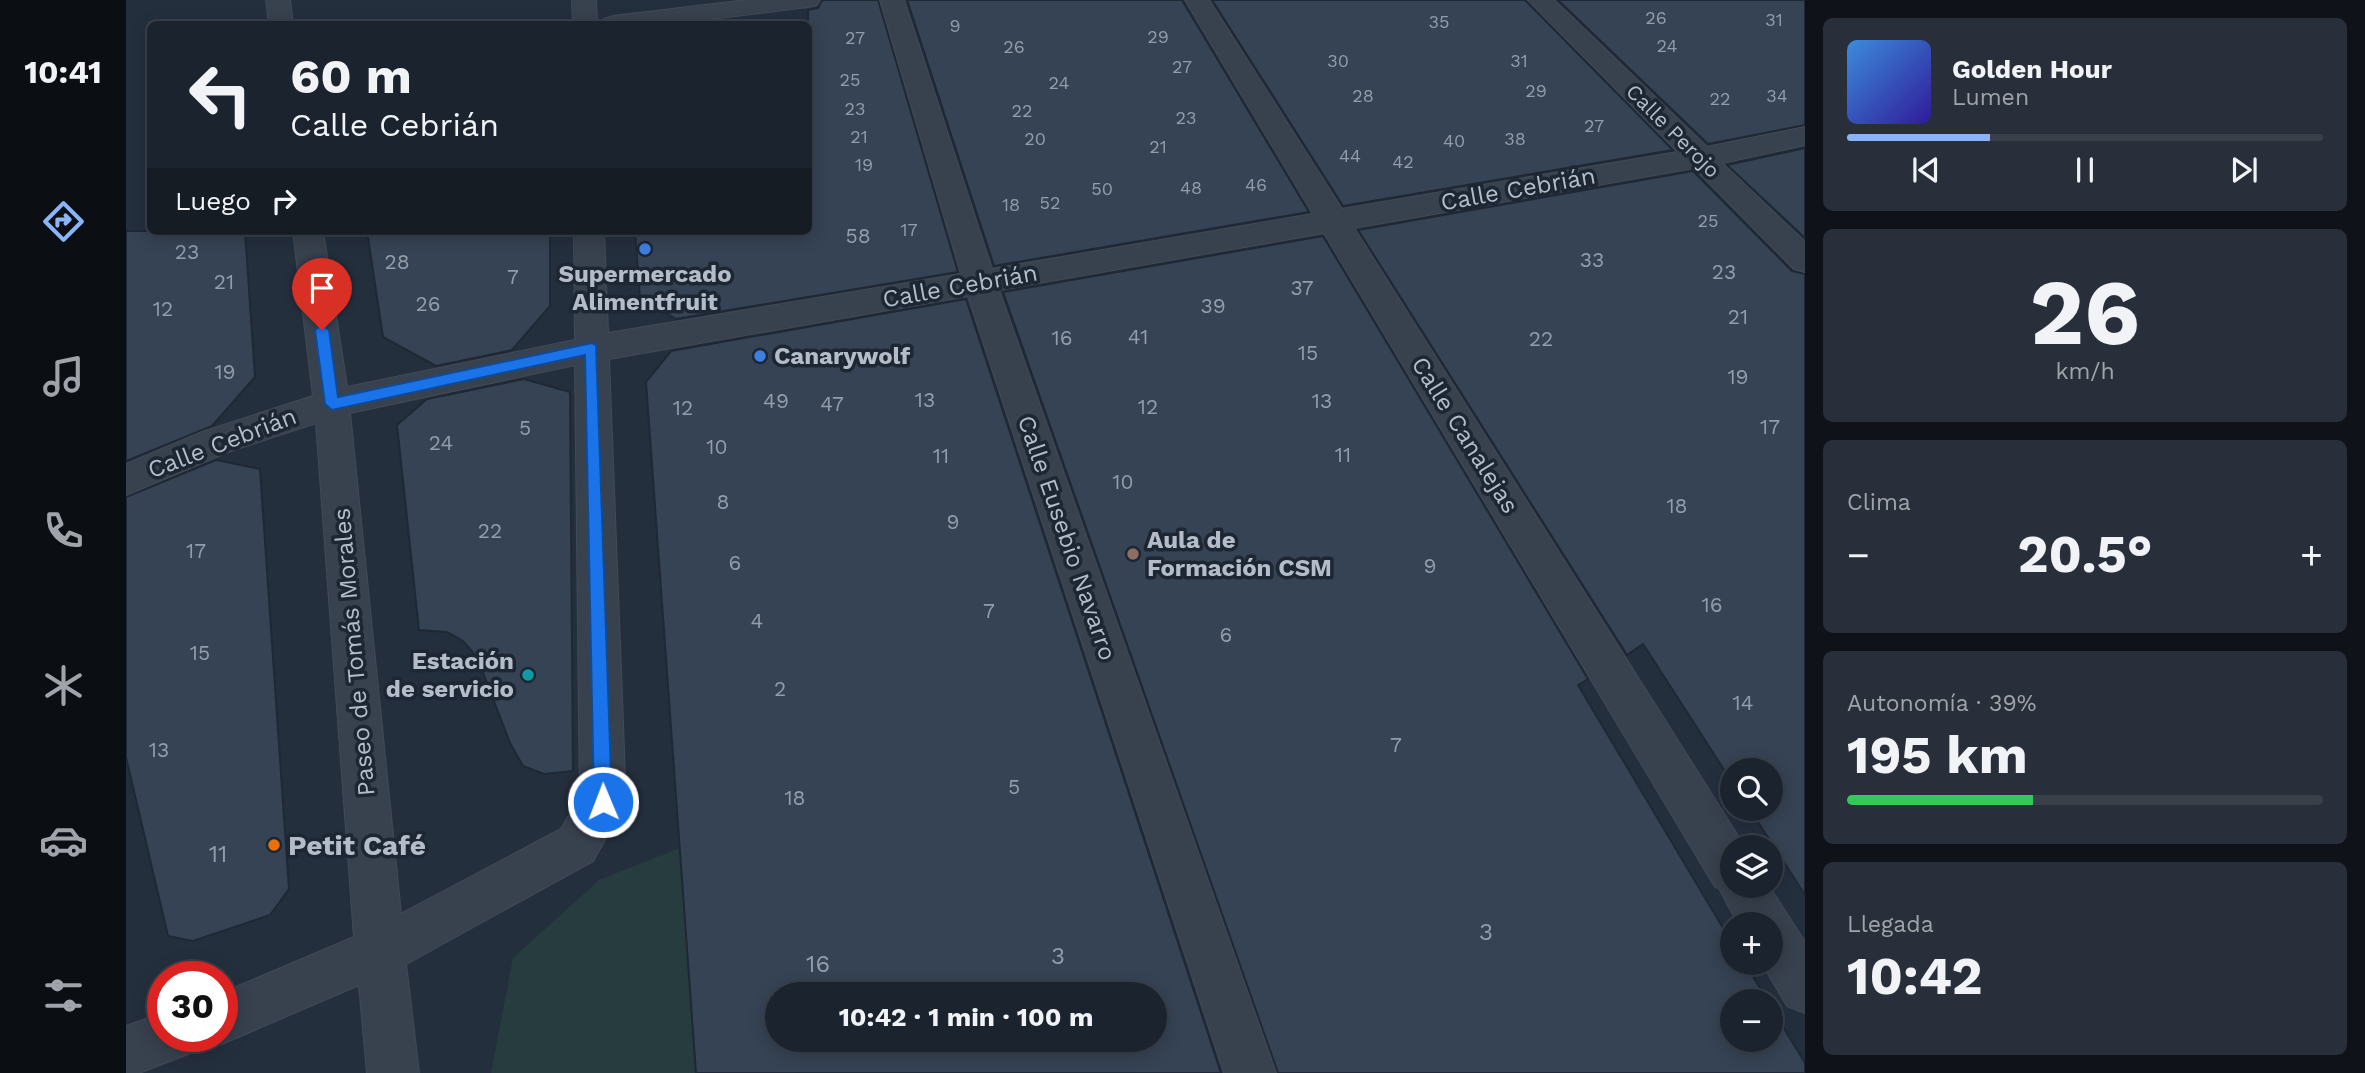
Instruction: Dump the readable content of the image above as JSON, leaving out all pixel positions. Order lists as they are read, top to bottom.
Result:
{
  "streets": {
    "street": [
      "Calle Perojo",
      "Calle Cebrián",
      "Calle Canalejas",
      "Calle Eusebio Navarro",
      "Paseo de Tomás Morales"
    ]
  },
  "crossings": [
    ["Calle Perojo", "Calle Cebrián"],
    ["Calle Cebrián", "Calle Canalejas"],
    ["Calle Cebrián", "Calle Eusebio Navarro"],
    ["Calle Cebrián", "Paseo de Tomás Morales"]
  ],
  "places": [
    "Supermercado Alimentfruit",
    "Canarywolf",
    "Aula de Formación CSM",
    "Estación de servicio",
    "Petit Café"
  ],
  "house_numbers": [
    "26",
    "31",
    "35",
    "9",
    "29",
    "27",
    "24",
    "26",
    "30",
    "31",
    "27",
    "25",
    "24",
    "29",
    "28",
    "34",
    "22",
    "23",
    "22",
    "23",
    "27",
    "21",
    "20",
    "38",
    "40",
    "21",
    "44",
    "42",
    "19",
    "46",
    "48",
    "50",
    "52",
    "18",
    "25",
    "17",
    "58",
    "23",
    "33",
    "28",
    "23",
    "7",
    "21",
    "37",
    "26",
    "39",
    "12",
    "21",
    "41",
    "16",
    "22",
    "15",
    "19",
    "19",
    "13",
    "49",
    "13",
    "47",
    "12",
    "12",
    "17",
    "5",
    "24",
    "10",
    "11",
    "11",
    "10",
    "8",
    "18",
    "9",
    "22",
    "17",
    "6",
    "9",
    "16",
    "7",
    "4",
    "6",
    "15",
    "2",
    "14",
    "7",
    "13",
    "5",
    "18",
    "11",
    "3",
    "3",
    "16"
  ],
  "page": {
    "tabs": "10:41",
    "turn": ["60 m", "Calle Cebrián"],
    "song": ["Golden Hour", "Lumen"],
    "then": "Luego",
    "tile": [
      ["26", "km/h"],
      "Clima",
      ["Autonomía · 39%", "195 km"],
      ["Llegada", "10:42"]
    ],
    "heat": ["−", "20.5°", "+"],
    "map_buttons": ["+", "−"],
    "limit": "30",
    "trip": "10:42 · 1 min · 100 m"
  }
}
